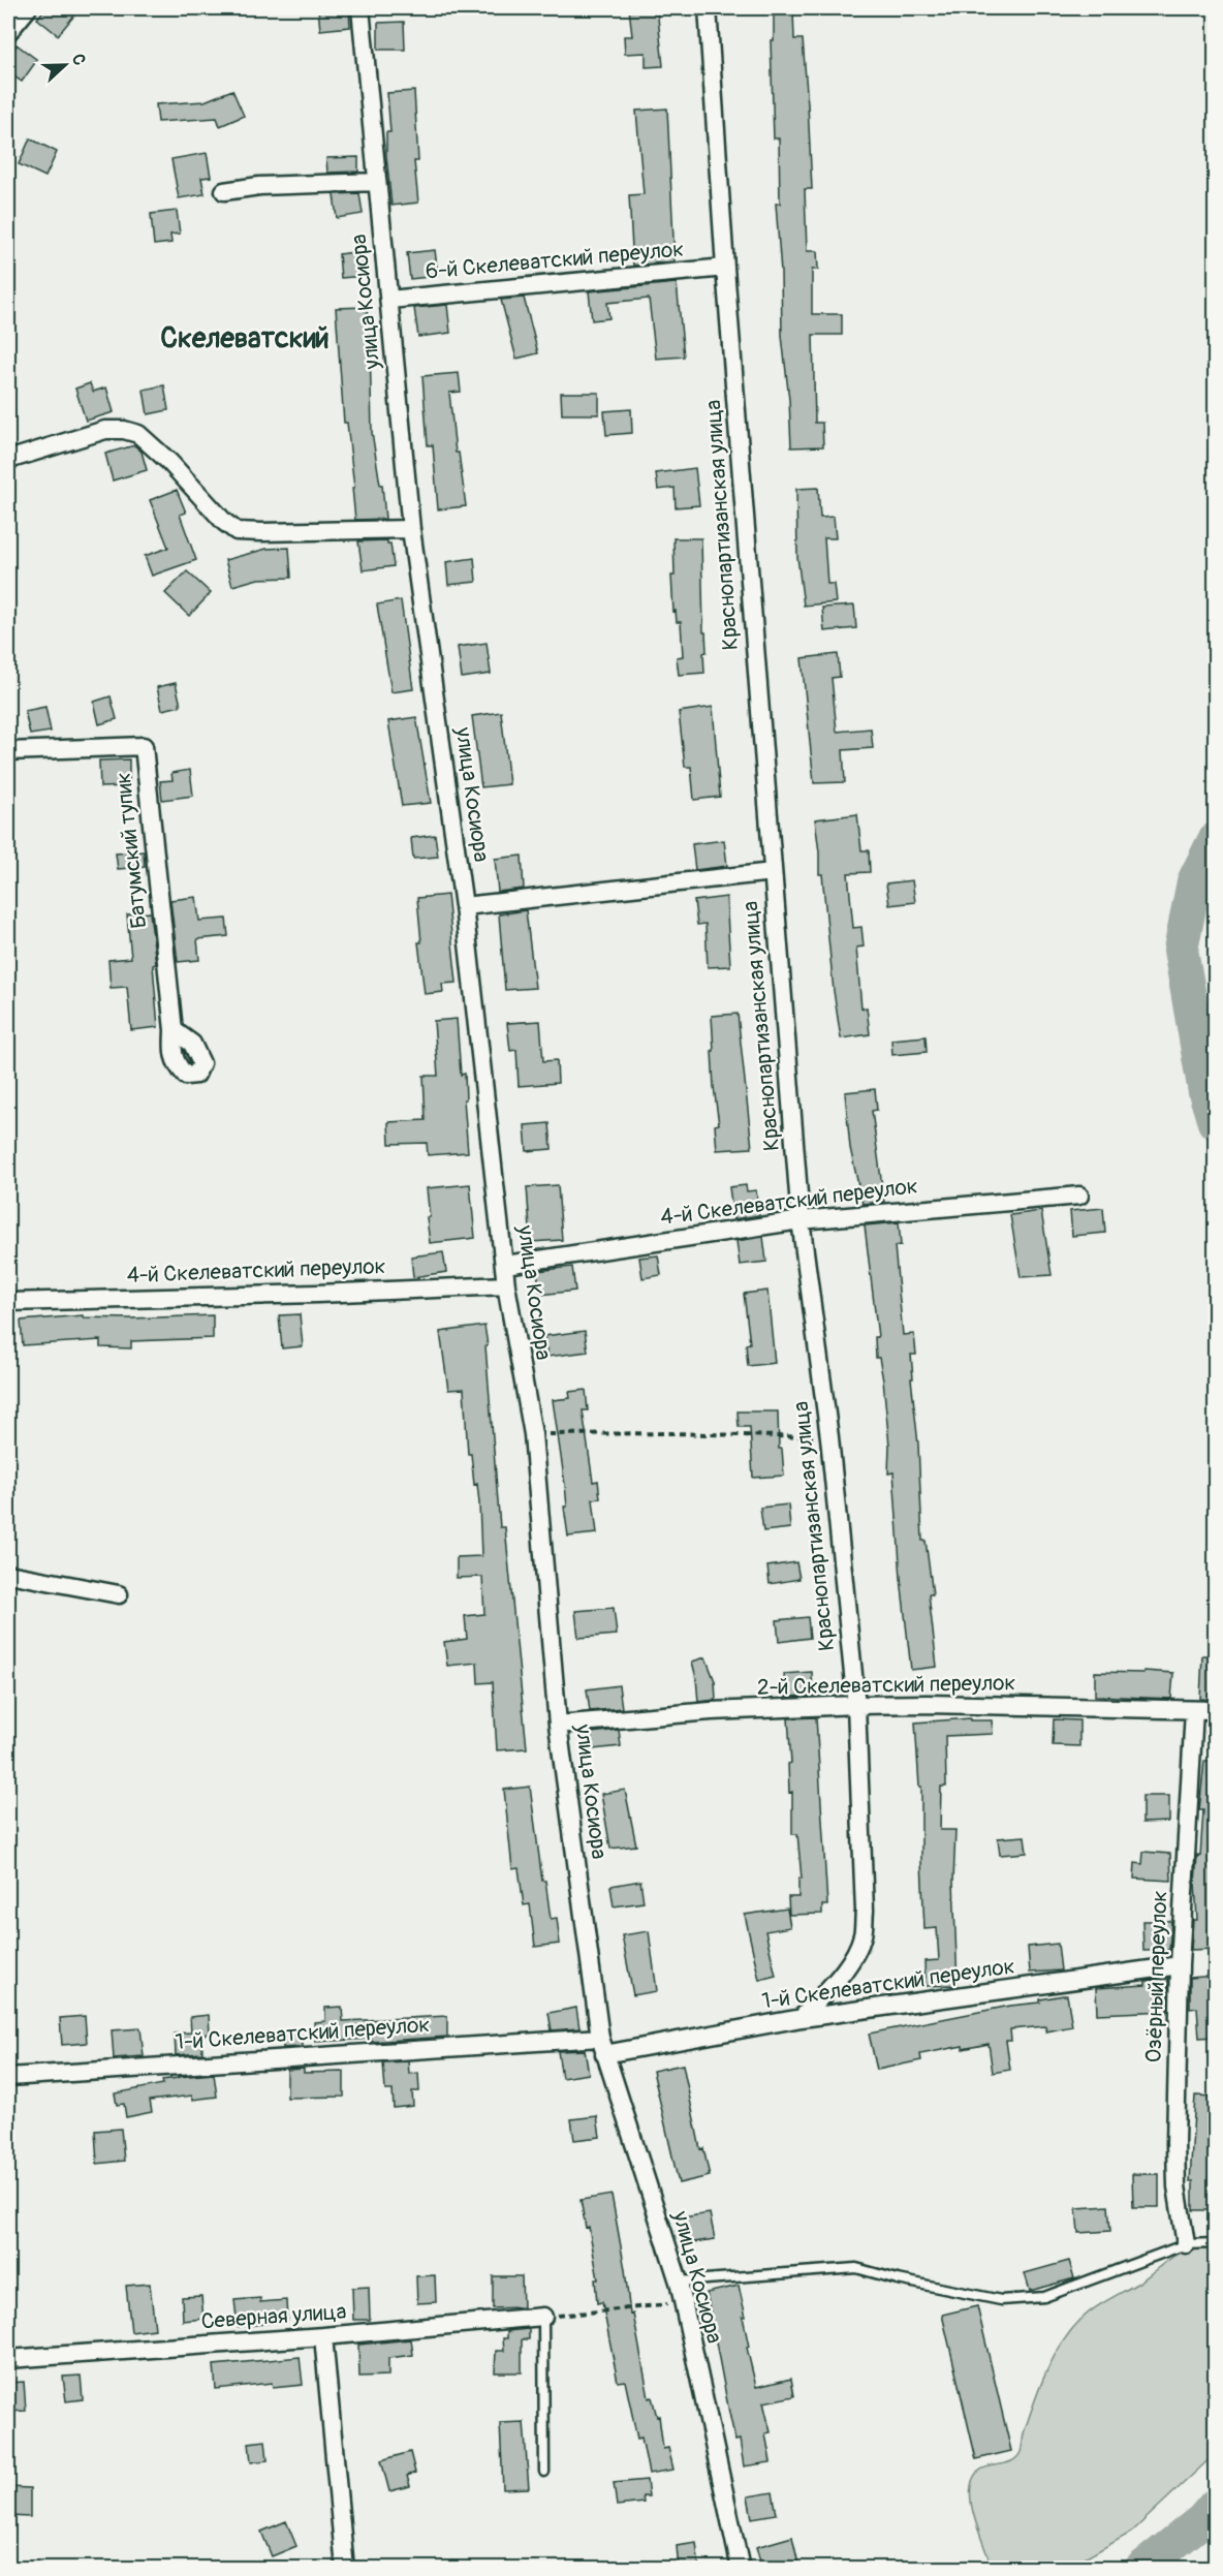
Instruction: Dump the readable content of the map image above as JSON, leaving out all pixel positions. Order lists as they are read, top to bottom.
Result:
{
  "streets": {
    "street": [
      "6-й Скелеватский переулок",
      "улица Косиора",
      "Краснопартизанская улица",
      "Батумский тупик",
      "4-й Скелеватский переулок",
      "2-й Скелеватский переулок",
      "Озёрный переулок",
      "1-й Скелеватский переулок",
      "Северная улица"
    ]
  },
  "crossings": [
    ["6-й Скелеватский переулок", "улица Косиора"],
    ["6-й Скелеватский переулок", "Краснопартизанская улица"],
    ["улица Косиора", "4-й Скелеватский переулок"],
    ["улица Косиора", "2-й Скелеватский переулок"],
    ["улица Косиора", "1-й Скелеватский переулок"],
    ["Краснопартизанская улица", "4-й Скелеватский переулок"],
    ["Краснопартизанская улица", "2-й Скелеватский переулок"],
    ["Краснопартизанская улица", "1-й Скелеватский переулок"],
    ["2-й Скелеватский переулок", "Озёрный переулок"],
    ["Озёрный переулок", "1-й Скелеватский переулок"]
  ],
  "districts": ["Скелеватский"],
  "north": "right"
}
